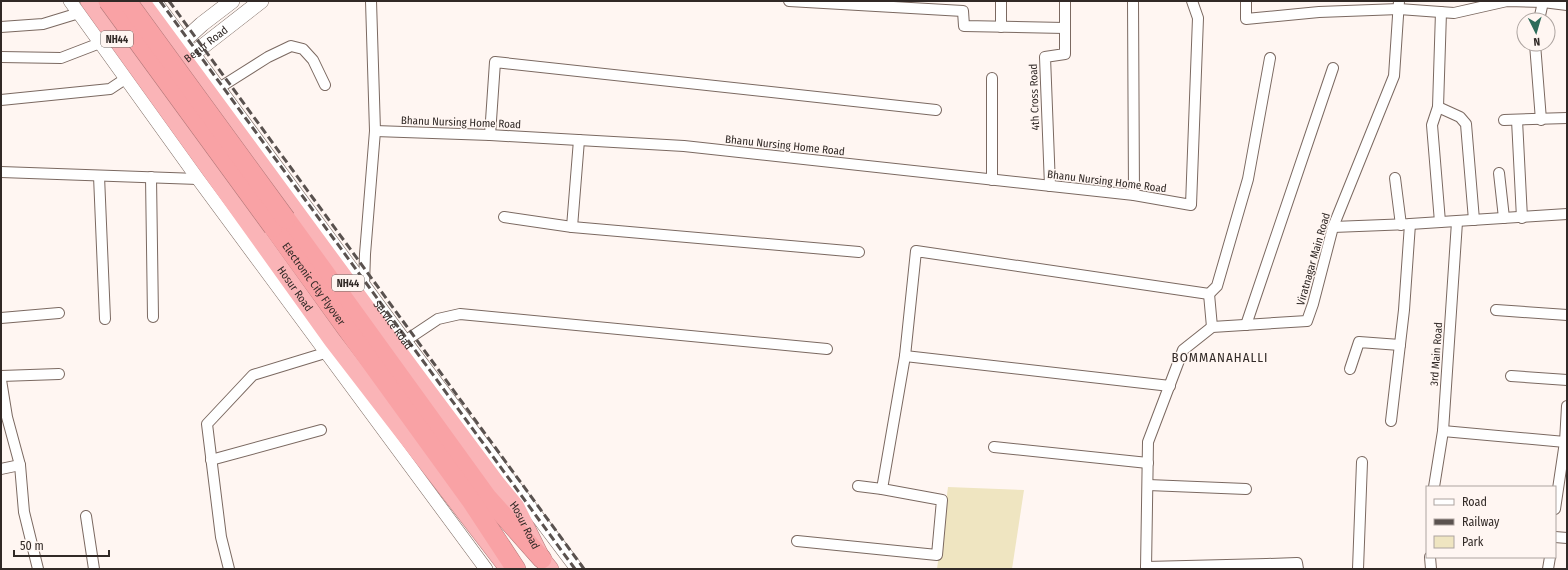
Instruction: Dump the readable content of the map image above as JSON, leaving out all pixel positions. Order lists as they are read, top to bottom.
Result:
{
  "streets": {
    "highway": ["NH44", "Electronic City Flyover", "Hosur Road"],
    "main road": ["Begur Road"],
    "street": [
      "4th Cross Road",
      "Bhanu Nursing Home Road",
      "Viratnagar Main Road",
      "Service Road",
      "3rd Main Road"
    ]
  },
  "crossings": [
    ["Begur Road", "Hosur Road"],
    ["Begur Road", "Service Road"],
    ["4th Cross Road", "Bhanu Nursing Home Road"],
    ["Electronic City Flyover", "Hosur Road"],
    ["Hosur Road", "Service Road"]
  ],
  "districts": ["BOMMANAHALLI"],
  "legend": ["Road", "Railway", "Park"],
  "scale_bar": "50 m",
  "north": "bottom"
}
